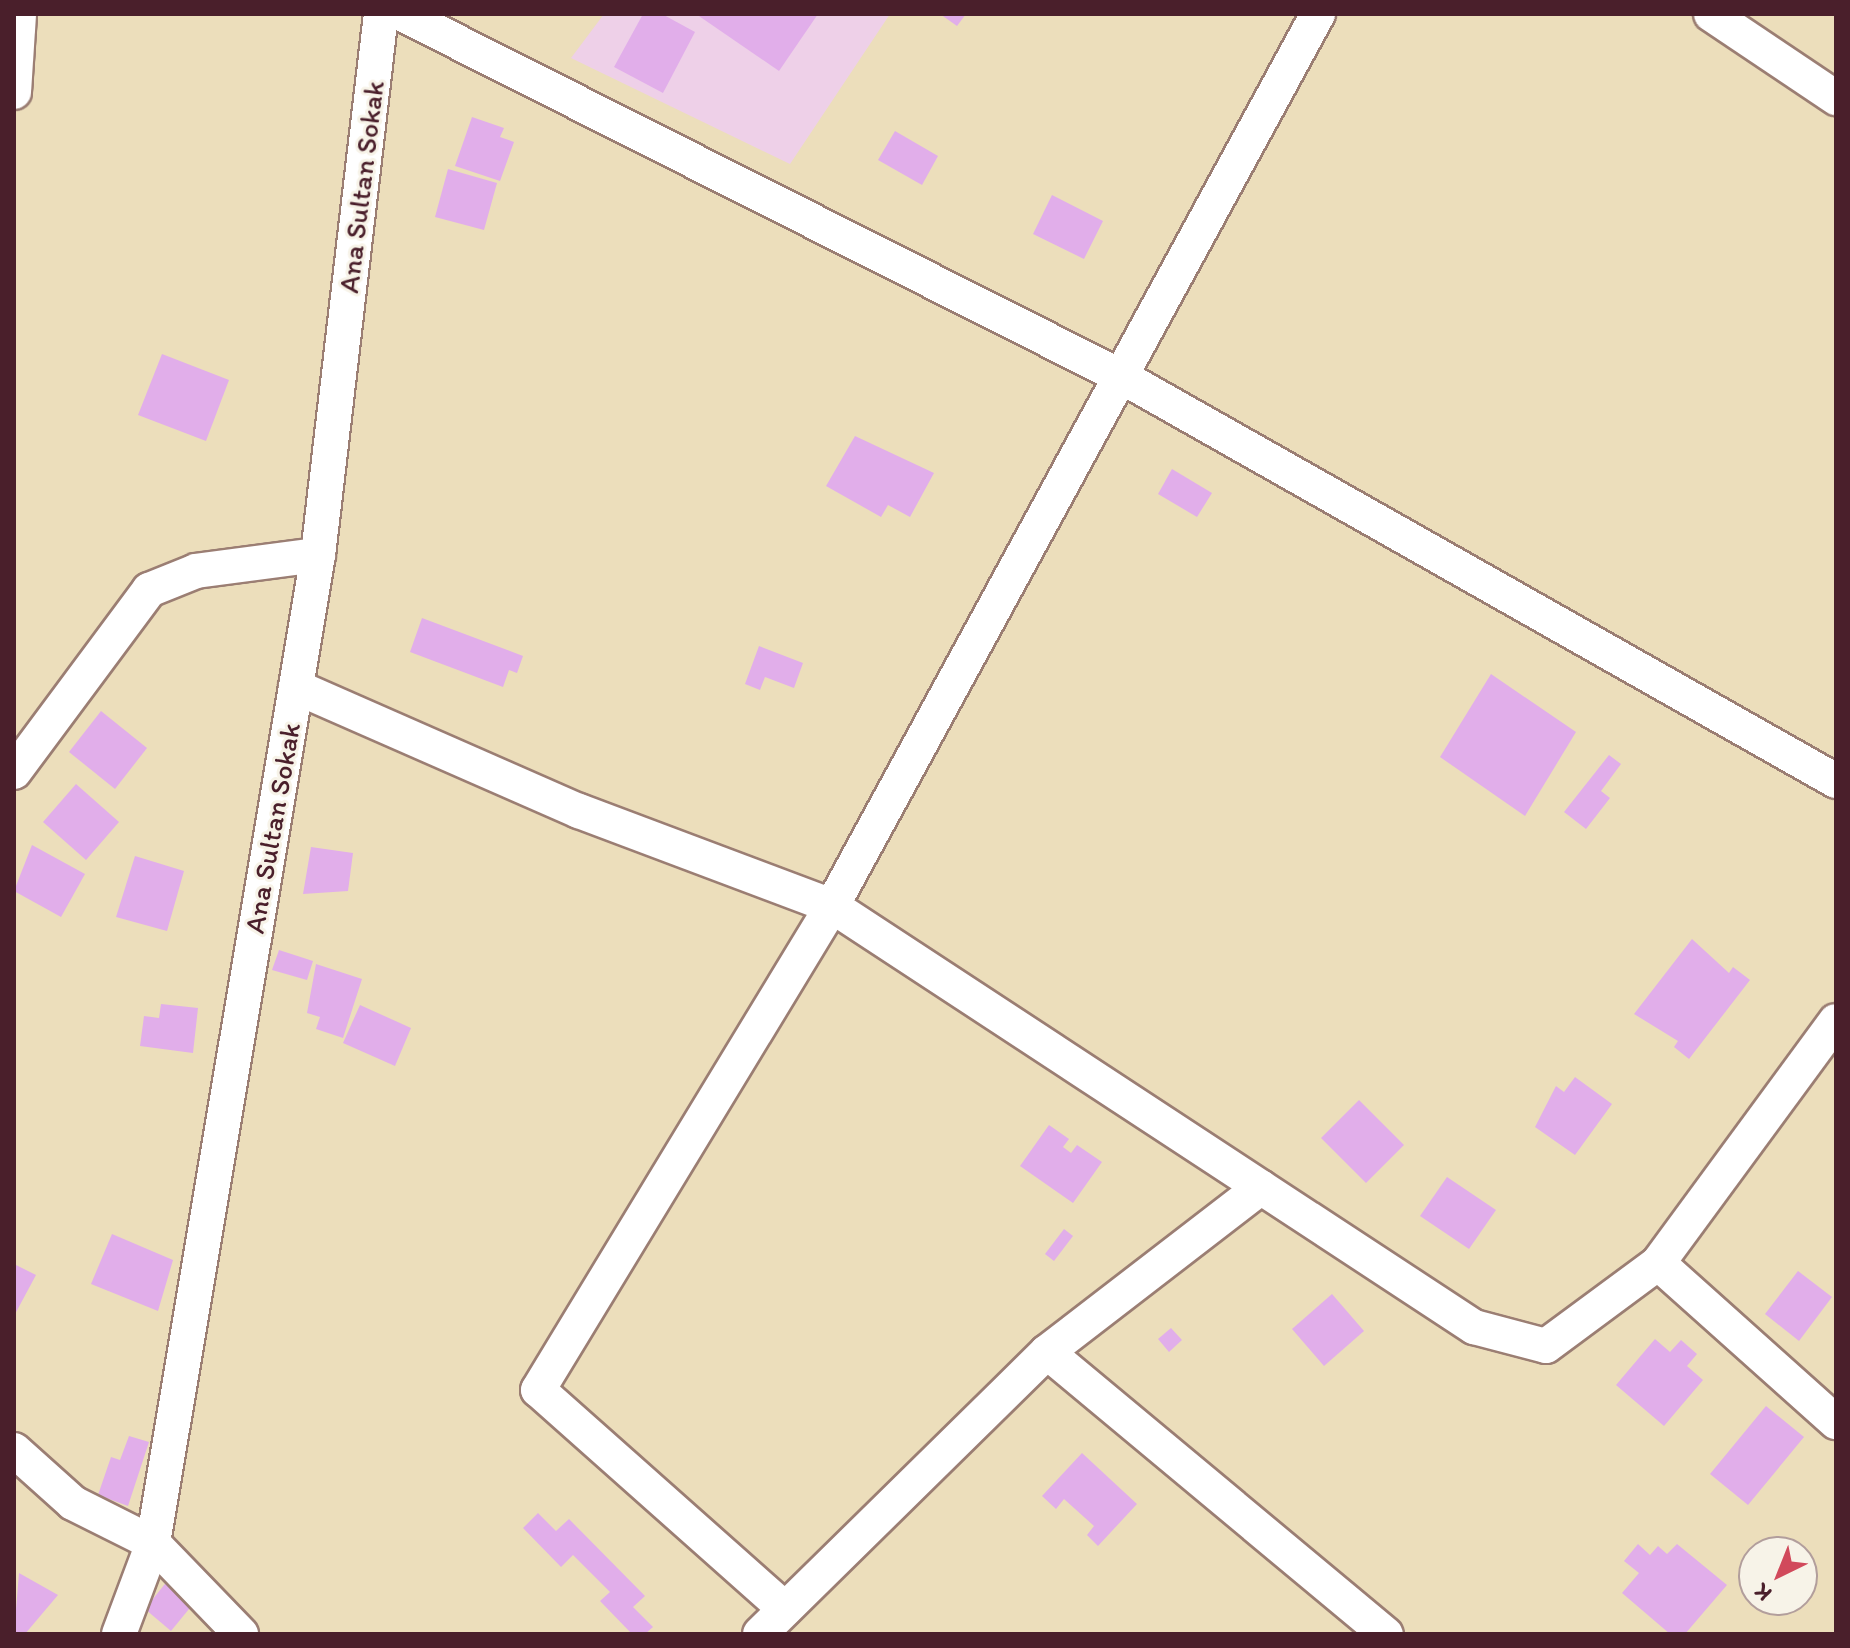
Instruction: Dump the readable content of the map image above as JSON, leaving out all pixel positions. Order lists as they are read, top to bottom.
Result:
{
  "streets": {
    "street": ["Ana Sultan Sokak"]
  },
  "north": "bottom left"
}
